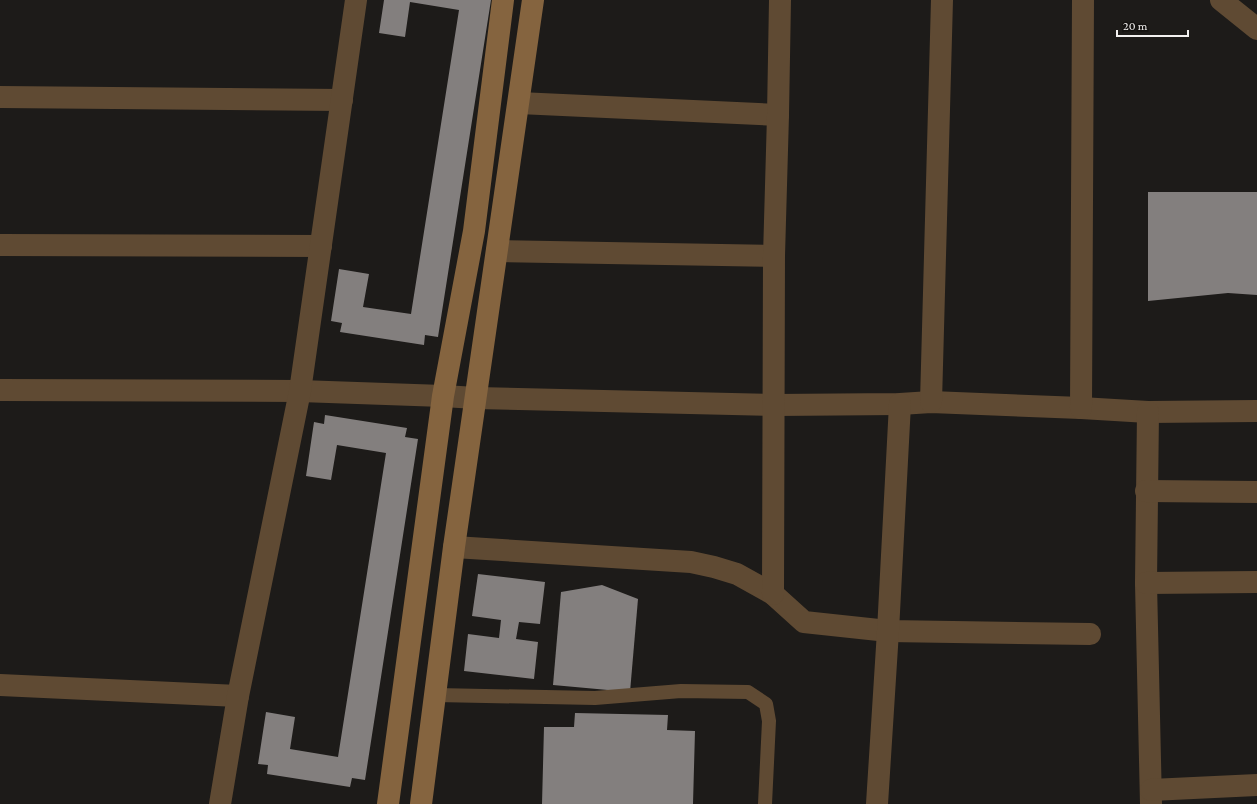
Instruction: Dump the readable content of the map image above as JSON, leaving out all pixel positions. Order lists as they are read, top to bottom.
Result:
{
  "scale_bar": "20 m"
}
